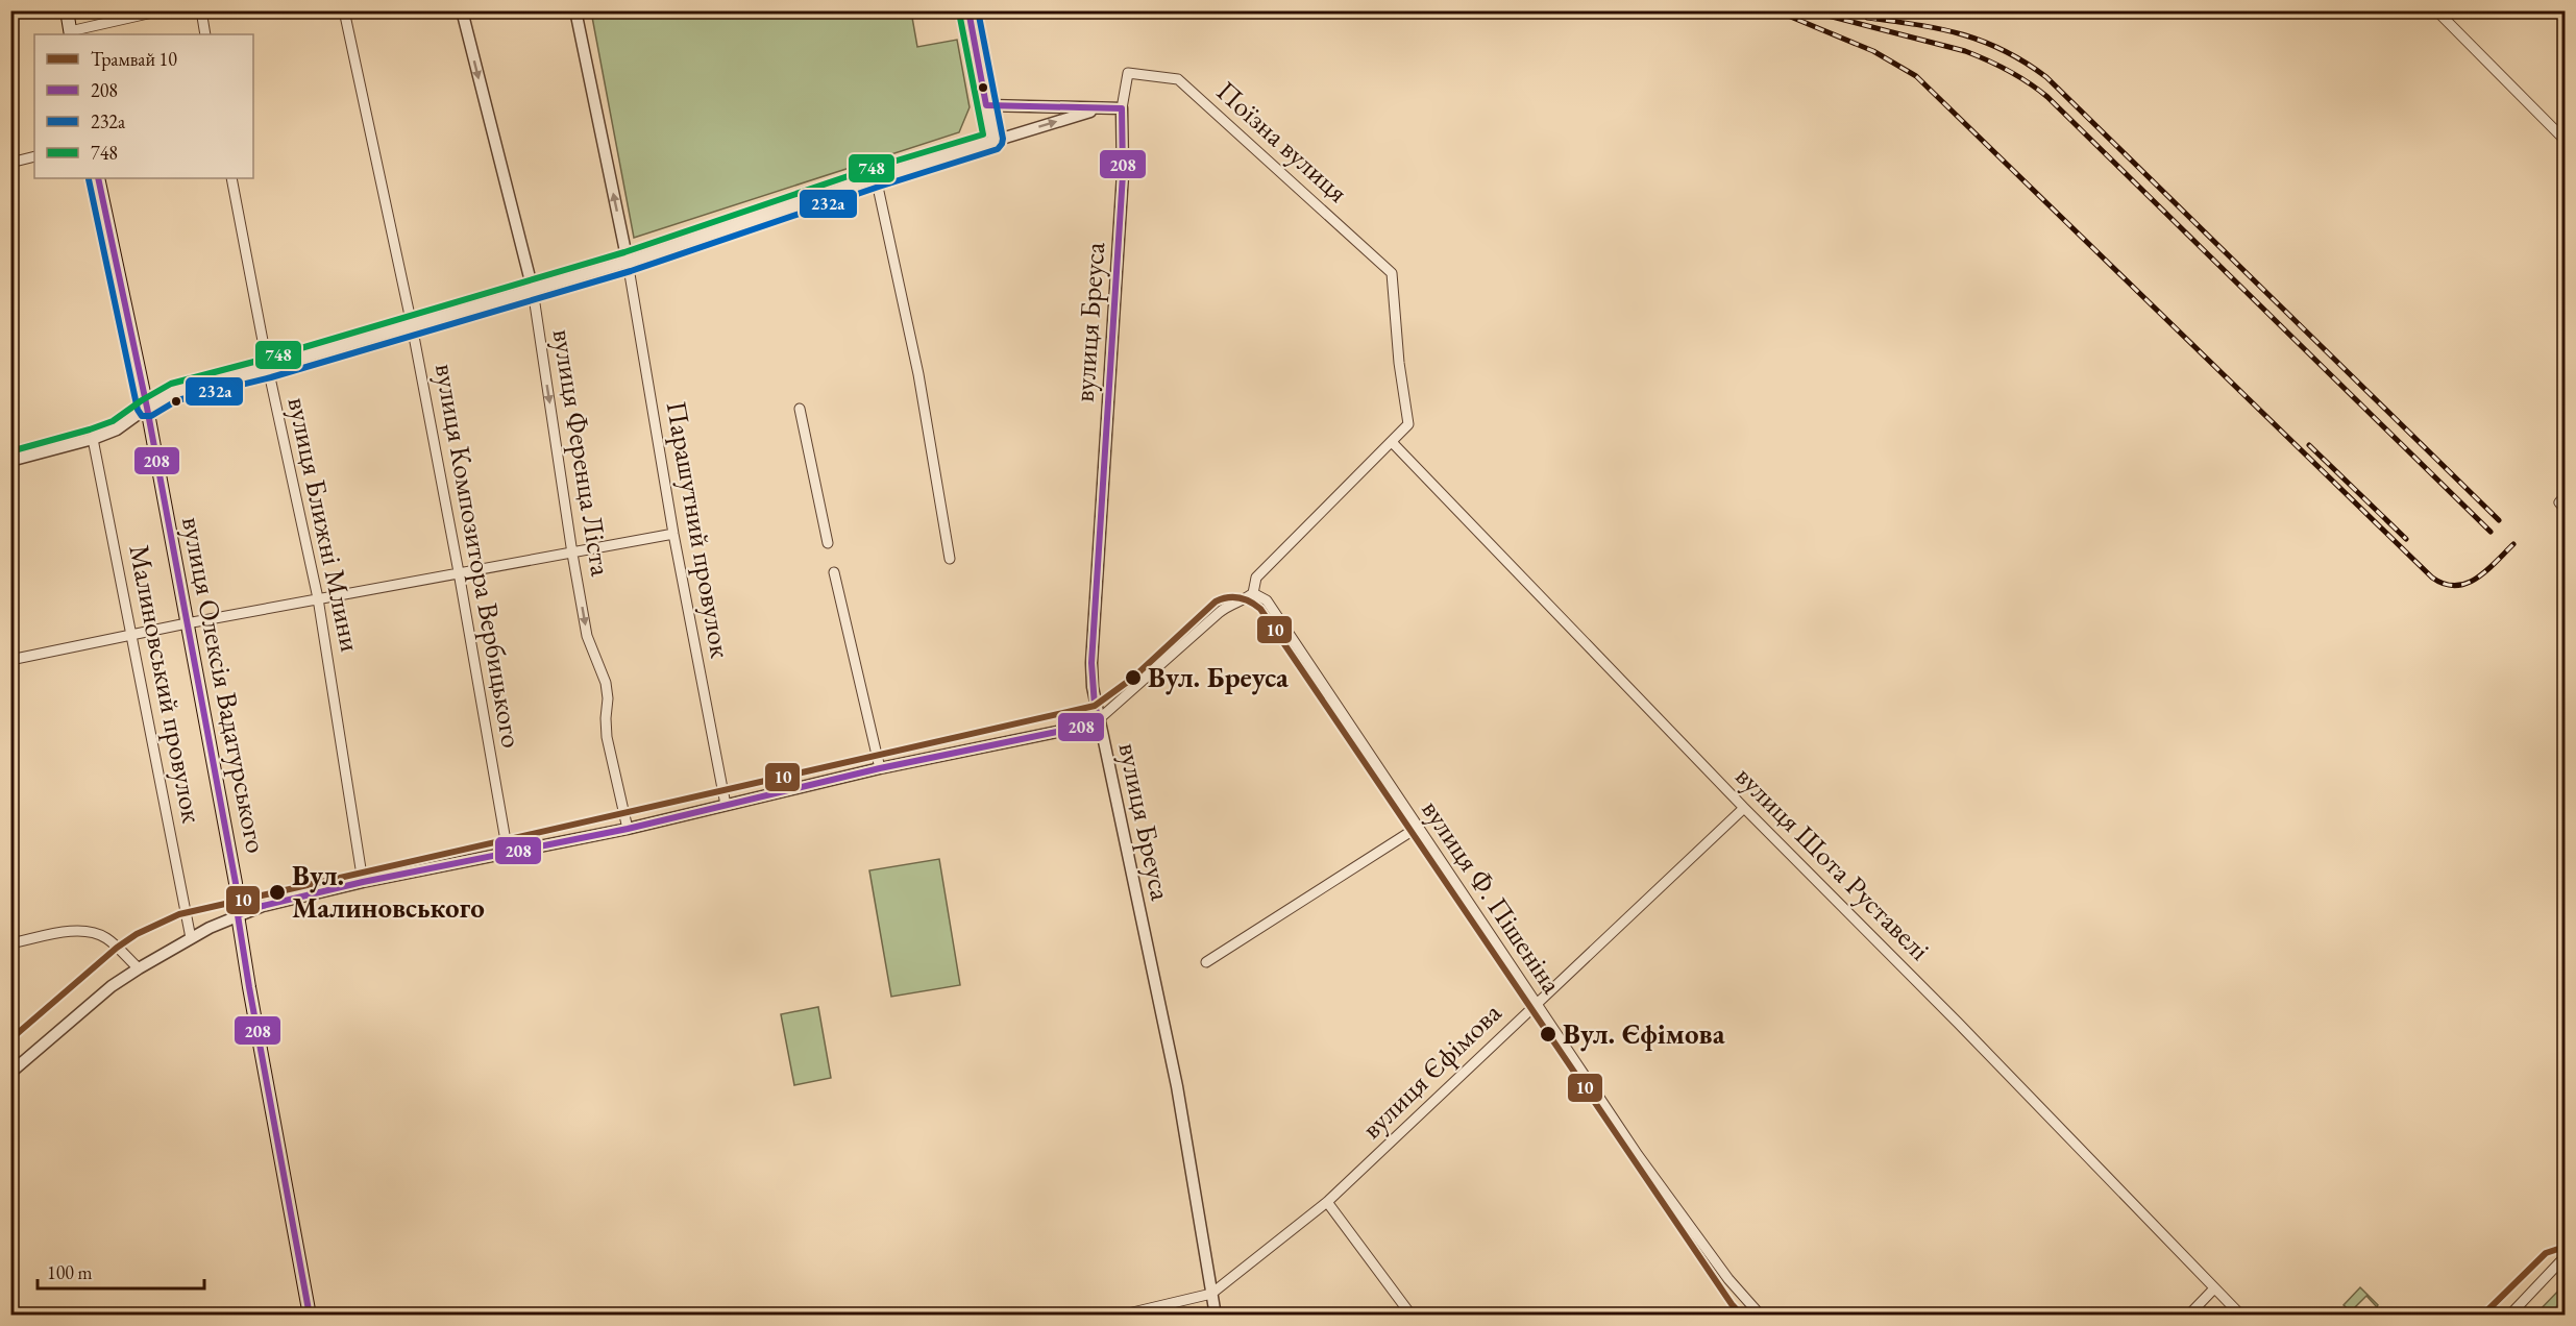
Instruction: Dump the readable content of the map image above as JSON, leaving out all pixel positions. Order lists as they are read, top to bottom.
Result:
{
  "streets": {
    "main road": ["вулиця Олексія Вадатурського"],
    "street": [
      "Поїзна вулиця",
      "вулиця Бреуса",
      "вулиця Ференца Ліста",
      "вулиця Ближні Млини",
      "Парашутний провулок",
      "вулиця Композитора Вербицького",
      "Малиновський провулок",
      "вулиця Шота Руставелі",
      "вулиця Ф. Пішеніна",
      "вулиця Єфімова"
    ]
  },
  "crossings": [
    ["Поїзна вулиця", "вулиця Бреуса"],
    ["Поїзна вулиця", "вулиця Шота Руставелі"],
    ["вулиця Бреуса", "вулиця Єфімова"],
    ["вулиця Шота Руставелі", "вулиця Єфімова"],
    ["вулиця Ф. Пішеніна", "вулиця Єфімова"]
  ],
  "one_way": ["вулиця Ференца Ліста"],
  "places": ["Вул. Бреуса", "Вул. Малиновського", "Вул. Єфімова"],
  "lines": [
    "transit line 208",
    "transit line 232а",
    "transit line 748",
    "tram line 10"
  ],
  "legend": [
    "Трамвай 10",
    "208",
    "232а",
    "748"
  ],
  "scale_bar": "100 m"
}
